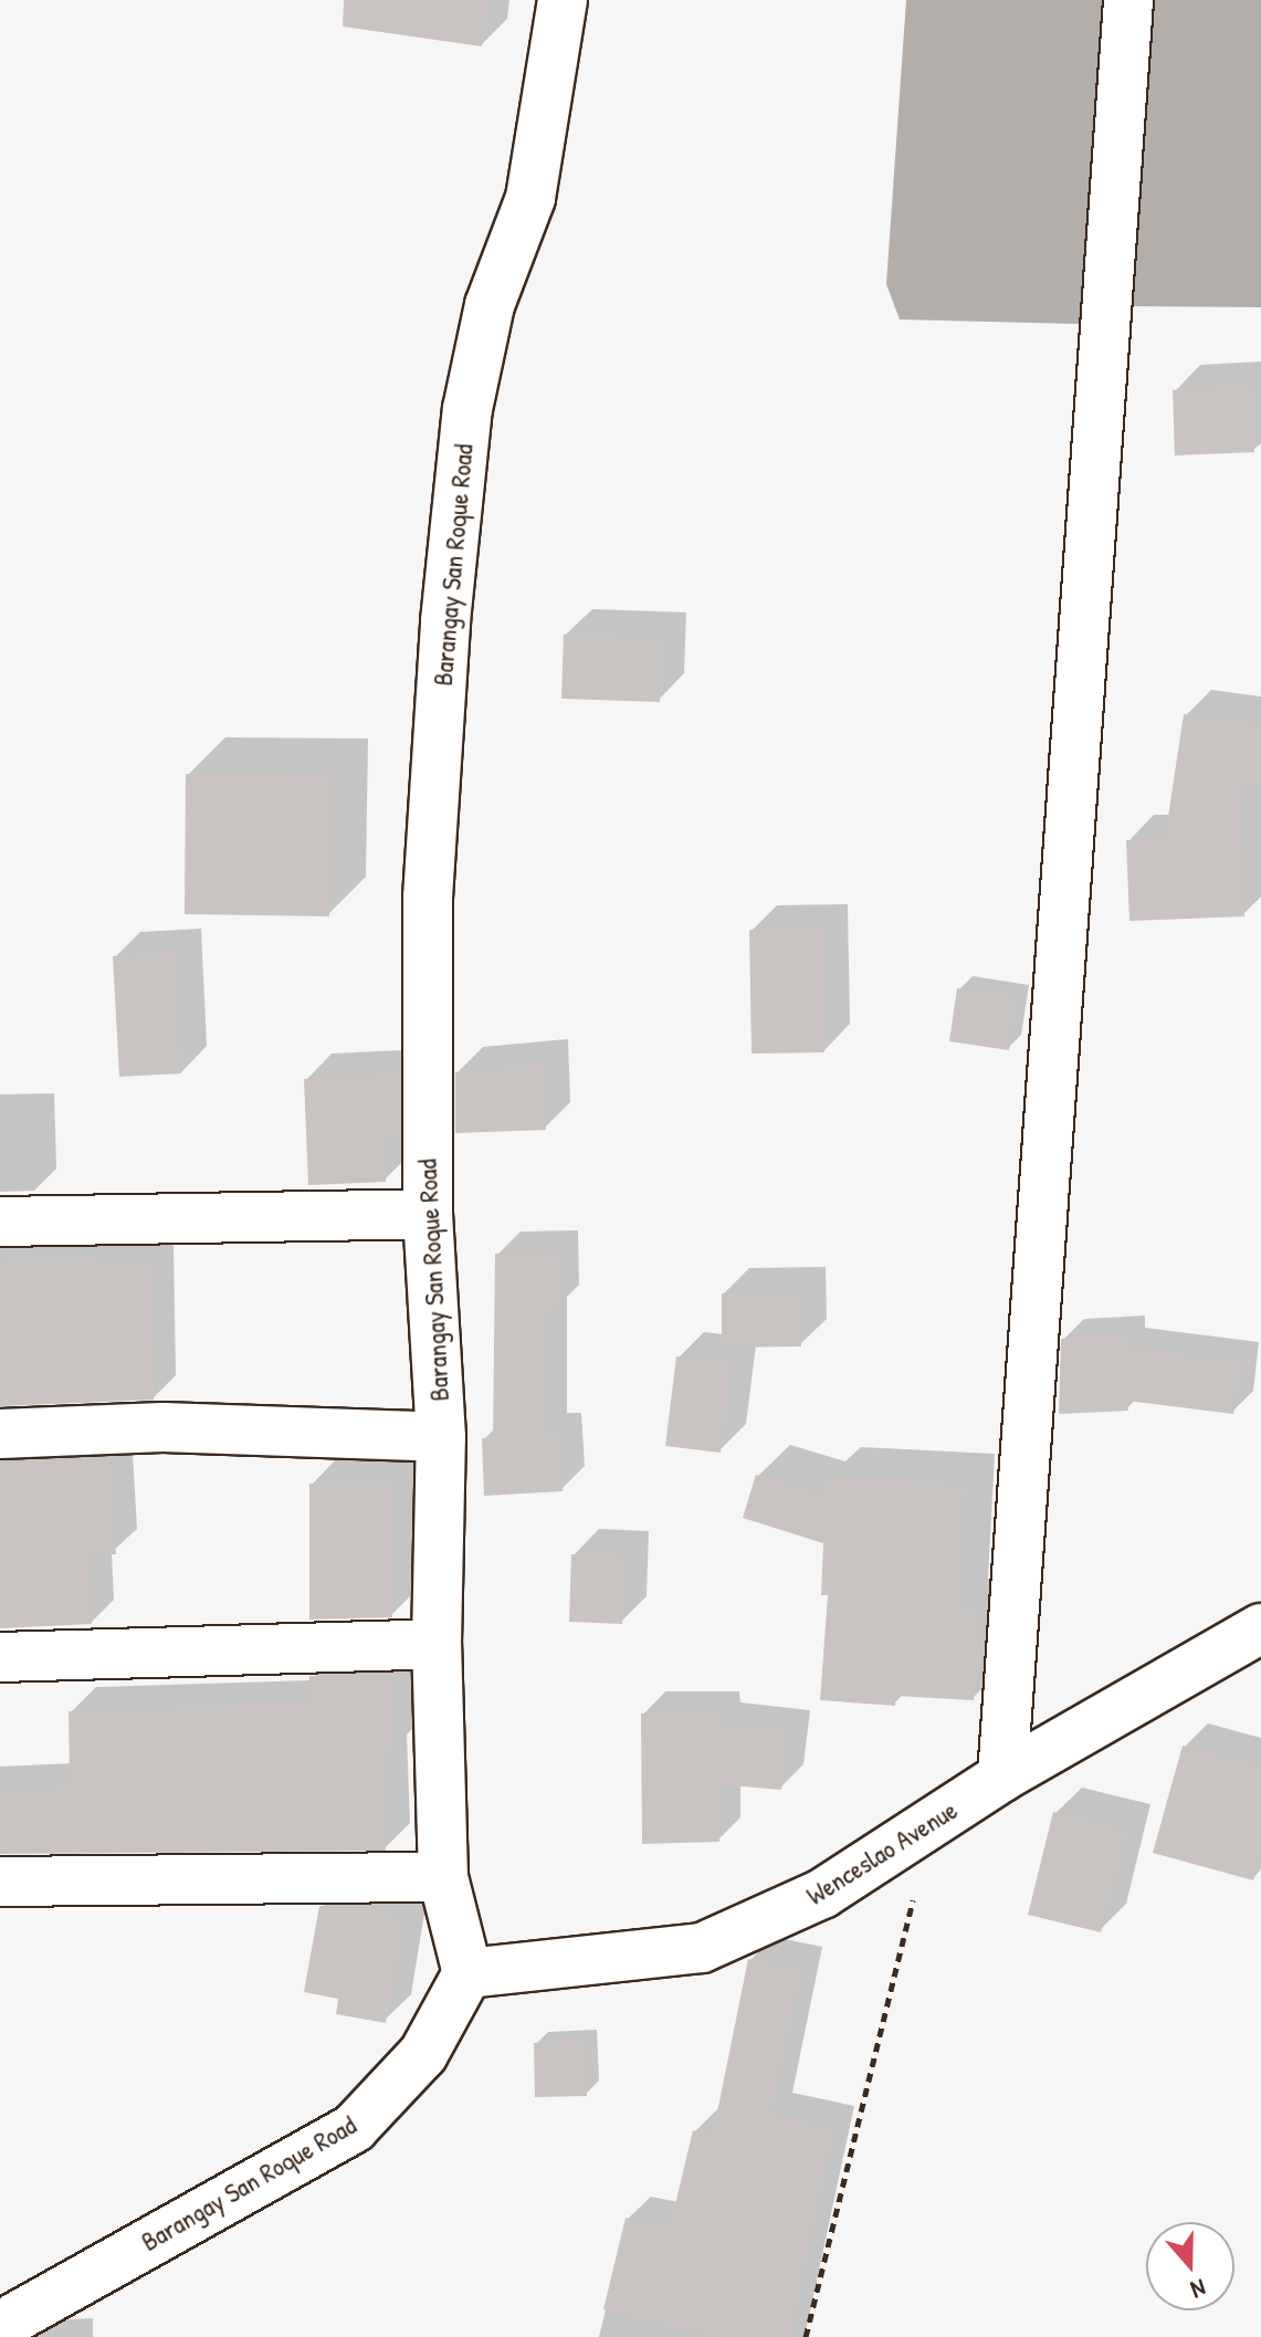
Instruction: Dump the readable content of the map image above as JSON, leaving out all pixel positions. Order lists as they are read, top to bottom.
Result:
{
  "streets": {
    "street": ["Barangay San Roque Road", "Wenceslao Avenue"]
  },
  "crossings": [
    ["Barangay San Roque Road", "Wenceslao Avenue"]
  ],
  "north": "bottom"
}
